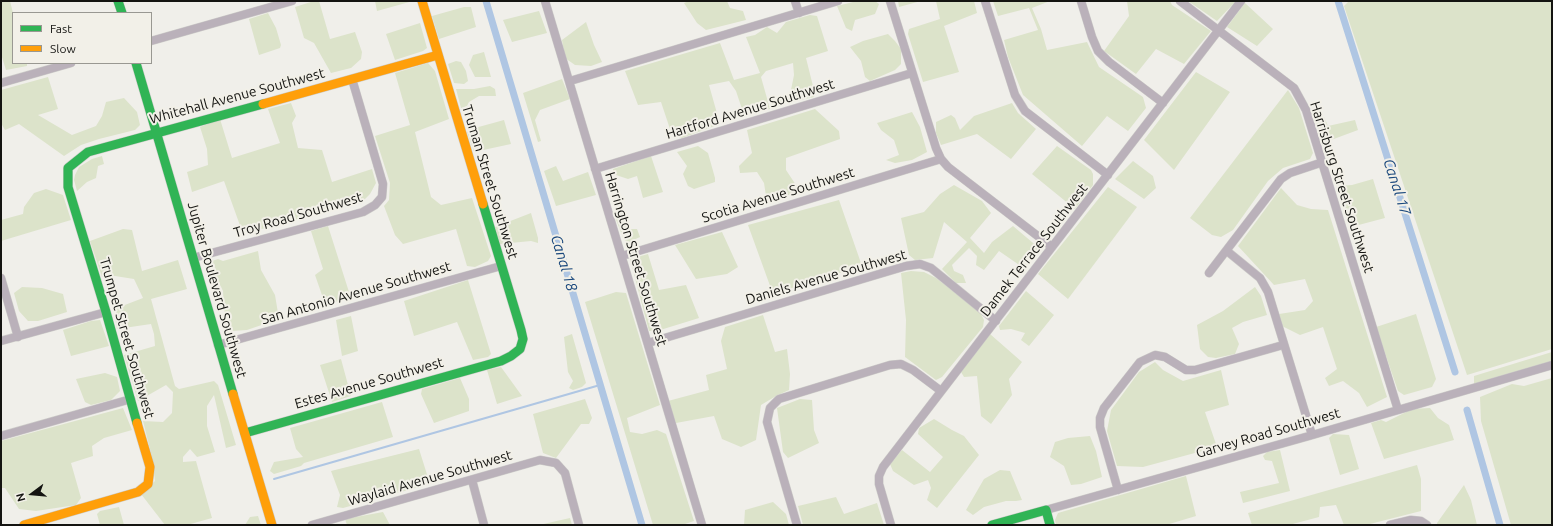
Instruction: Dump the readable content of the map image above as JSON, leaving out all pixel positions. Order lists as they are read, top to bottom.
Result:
{
  "streets": {
    "street": [
      "Whitehall Avenue Southwest",
      "Hartford Avenue Southwest",
      "Truman Street Southwest",
      "Harrisburg Street Southwest",
      "Scotia Avenue Southwest",
      "Troy Road Southwest",
      "Damek Terrace Southwest",
      "Harrington Street Southwest",
      "Daniels Avenue Southwest",
      "Jupiter Boulevard Southwest",
      "San Antonio Avenue Southwest",
      "Trumpet Street Southwest",
      "Estes Avenue Southwest",
      "Garvey Road Southwest",
      "Waylaid Avenue Southwest"
    ]
  },
  "crossings": [
    ["Whitehall Avenue Southwest", "Truman Street Southwest"],
    ["Whitehall Avenue Southwest", "Troy Road Southwest"],
    ["Whitehall Avenue Southwest", "Jupiter Boulevard Southwest"],
    ["Whitehall Avenue Southwest", "Trumpet Street Southwest"],
    ["Hartford Avenue Southwest", "Harrington Street Southwest"],
    ["Truman Street Southwest", "San Antonio Avenue Southwest"],
    ["Truman Street Southwest", "Estes Avenue Southwest"],
    ["Harrisburg Street Southwest", "Damek Terrace Southwest"],
    ["Harrisburg Street Southwest", "Garvey Road Southwest"],
    ["Scotia Avenue Southwest", "Harrington Street Southwest"],
    ["Troy Road Southwest", "Jupiter Boulevard Southwest"],
    ["Damek Terrace Southwest", "Daniels Avenue Southwest"],
    ["Harrington Street Southwest", "Daniels Avenue Southwest"],
    ["Jupiter Boulevard Southwest", "San Antonio Avenue Southwest"],
    ["Jupiter Boulevard Southwest", "Estes Avenue Southwest"]
  ],
  "water": ["Canal 17", "Canal 18"],
  "legend": ["Fast", "Slow"],
  "north": "left"
}
